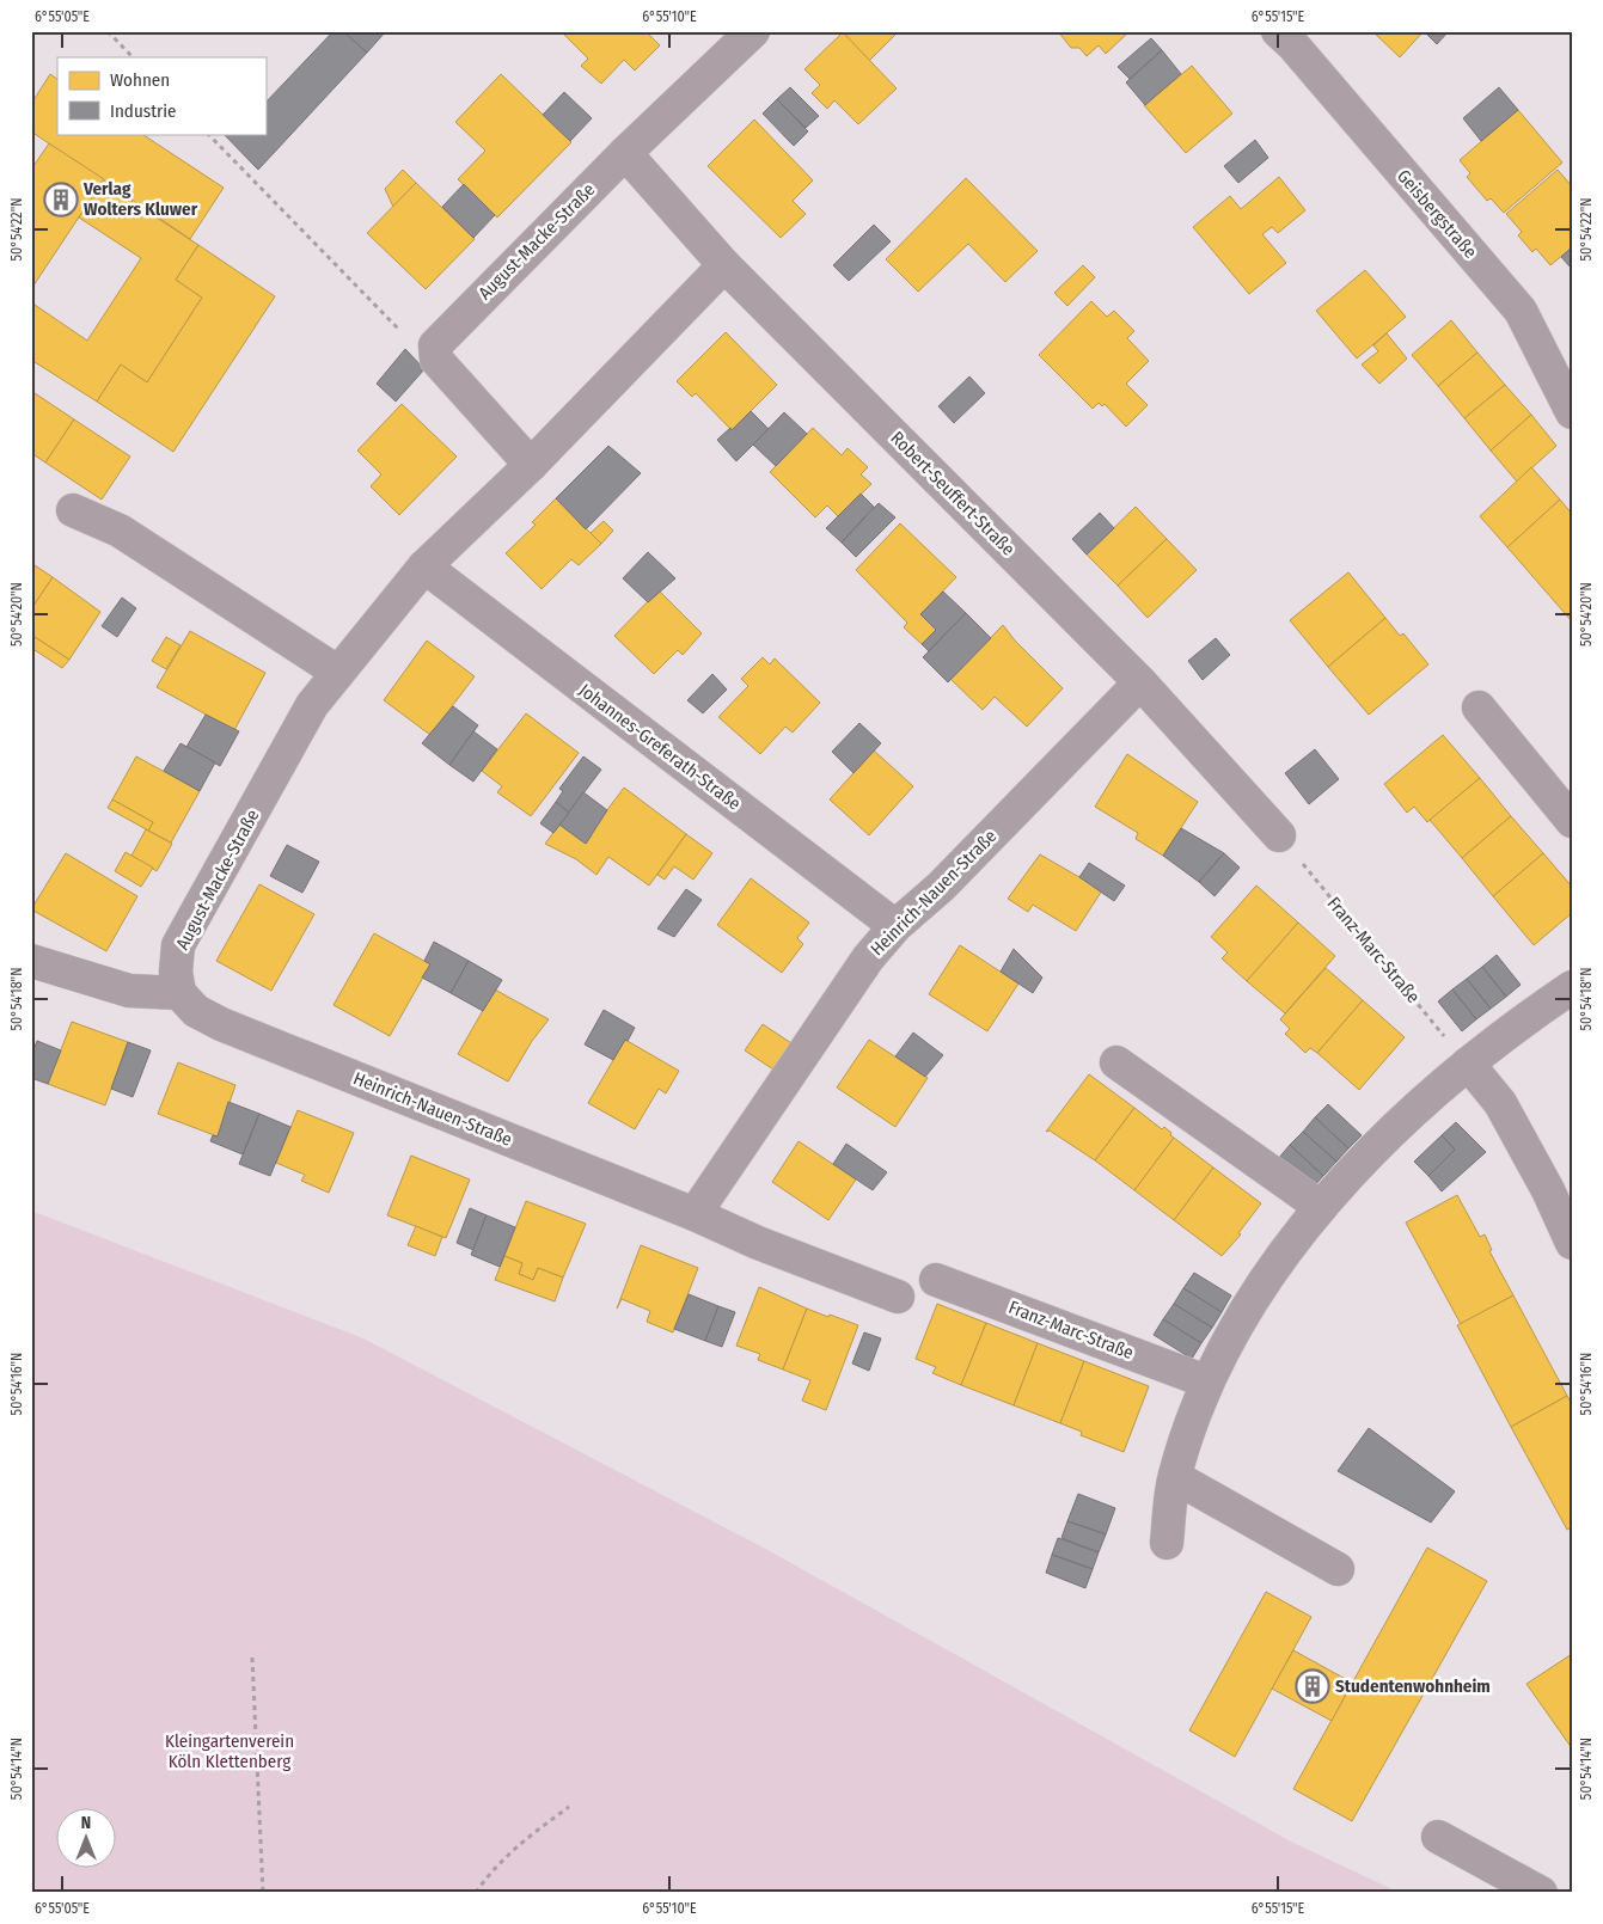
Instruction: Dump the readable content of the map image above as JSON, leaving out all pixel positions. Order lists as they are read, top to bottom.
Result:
{
  "streets": {
    "street": [
      "Geisbergstraße",
      "August-Macke-Straße",
      "Robert-Seuffert-Straße",
      "Johannes-Greferath-Straße",
      "Heinrich-Nauen-Straße",
      "Franz-Marc-Straße"
    ]
  },
  "crossings": [
    ["August-Macke-Straße", "Robert-Seuffert-Straße"],
    ["August-Macke-Straße", "Johannes-Greferath-Straße"],
    ["August-Macke-Straße", "Heinrich-Nauen-Straße"],
    ["Robert-Seuffert-Straße", "Heinrich-Nauen-Straße"],
    ["Robert-Seuffert-Straße", "Franz-Marc-Straße"],
    ["Johannes-Greferath-Straße", "Heinrich-Nauen-Straße"]
  ],
  "parks": ["Kleingartenverein Köln Klettenberg"],
  "places": {
    "building": ["Verlag Wolters Kluwer", "Studentenwohnheim"]
  },
  "legend": ["Wohnen", "Industrie"],
  "north": "top",
  "coordinates": [
    "6°55'05\"E",
    "6°55'10\"E",
    "6°55'15\"E",
    "50°54'22\"N",
    "50°54'20\"N",
    "50°54'18\"N",
    "50°54'16\"N",
    "50°54'14\"N"
  ]
}
